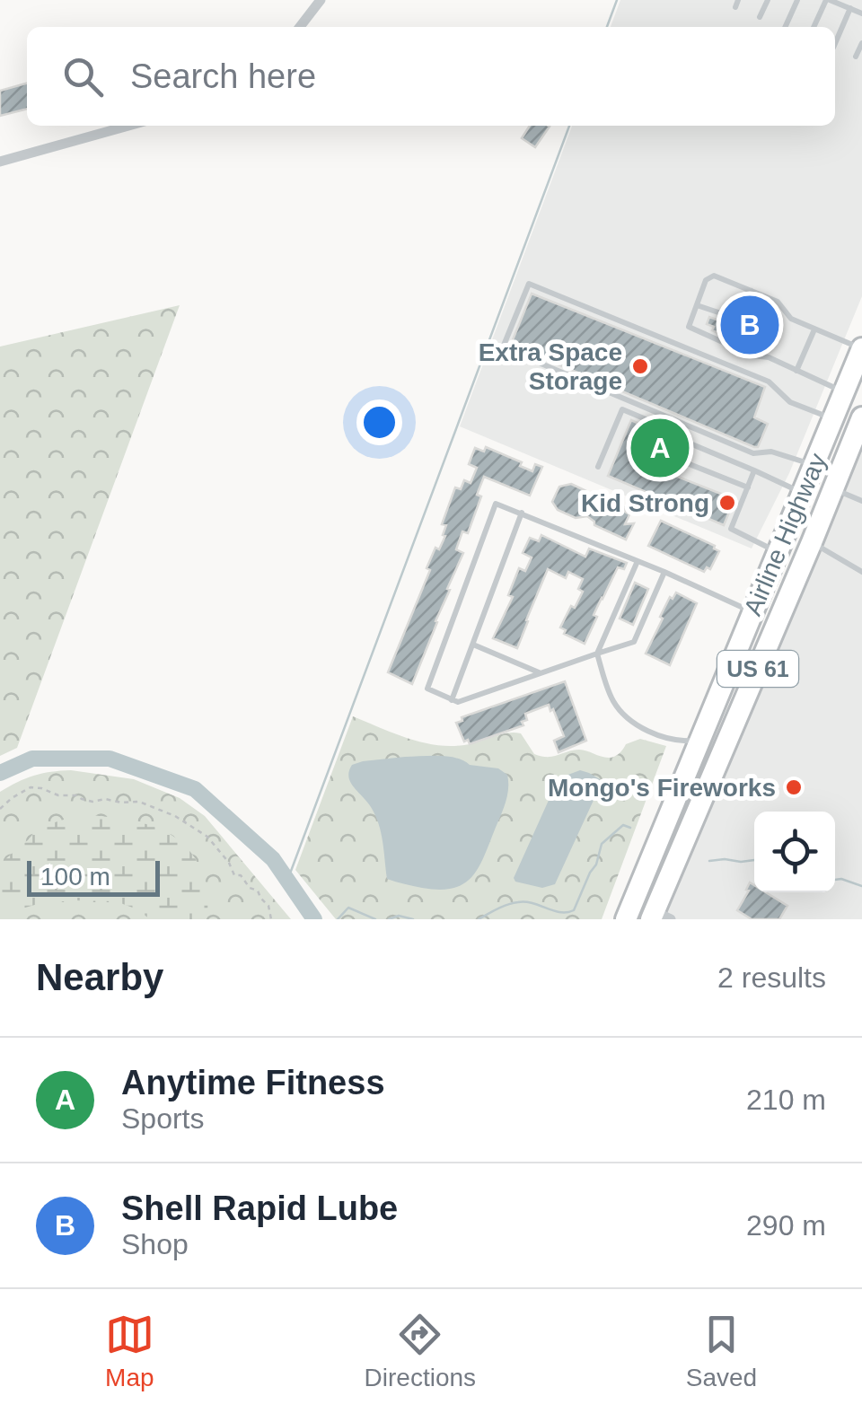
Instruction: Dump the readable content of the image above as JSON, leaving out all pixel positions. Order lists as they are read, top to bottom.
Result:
{
  "streets": {
    "highway": ["Airline Highway", "US 61"]
  },
  "places": ["Extra Space Storage", "Kid Strong", "Mongo's Fireworks"],
  "scale_bar": "100 m",
  "page": {
    "search": "Search here",
    "pins": ["B", "A"],
    "scale": "100 m",
    "heading": ["Nearby", "2 results"],
    "list": [
      {
        "mark": "A",
        "name": "Anytime Fitness",
        "note": "Sports",
        "value": "210 m"
      },
      {
        "mark": "B",
        "name": "Shell Rapid Lube",
        "note": "Shop",
        "value": "290 m"
      }
    ],
    "nav": ["Map", "Directions", "Saved"]
  }
}
